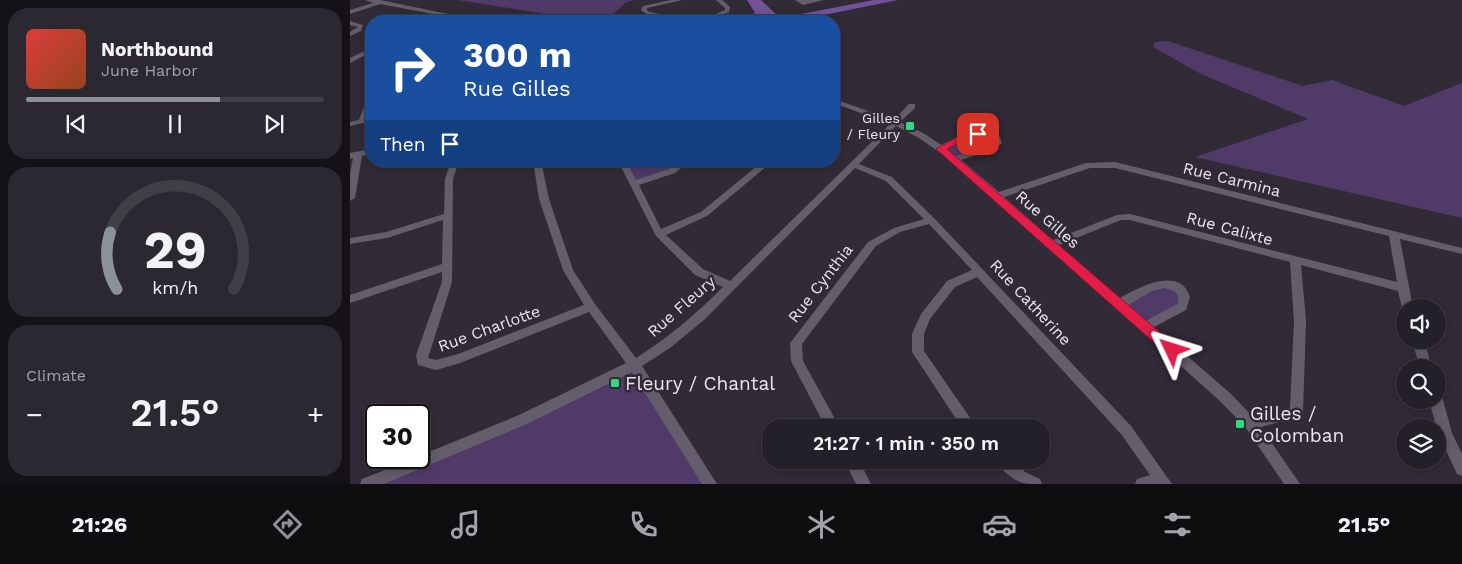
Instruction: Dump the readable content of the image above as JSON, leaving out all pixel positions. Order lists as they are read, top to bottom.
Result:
{
  "streets": {
    "street": [
      "Rue Carmina",
      "Rue Gilles",
      "Rue Calixte",
      "Rue Cynthia",
      "Rue Catherine",
      "Rue Fleury",
      "Rue Charlotte"
    ]
  },
  "crossings": [
    ["Rue Carmina", "Rue Gilles"],
    ["Rue Gilles", "Rue Calixte"],
    ["Rue Gilles", "Rue Fleury"],
    ["Rue Cynthia", "Rue Catherine"],
    ["Rue Catherine", "Rue Fleury"]
  ],
  "places": {
    "transit": ["Gilles / Fleury", "Fleury / Chantal", "Gilles / Colomban"]
  },
  "page": {
    "turn": ["300 m", "Rue Gilles"],
    "song": ["Northbound", "June Harbor"],
    "then": "Then",
    "tile": "Climate",
    "heat": ["−", "21.5°", "+"],
    "limit": "30",
    "trip": "21:27 · 1 min · 350 m",
    "tabs": ["21:26", "21.5°"],
    "gauge": ["29", "km/h"]
  }
}
